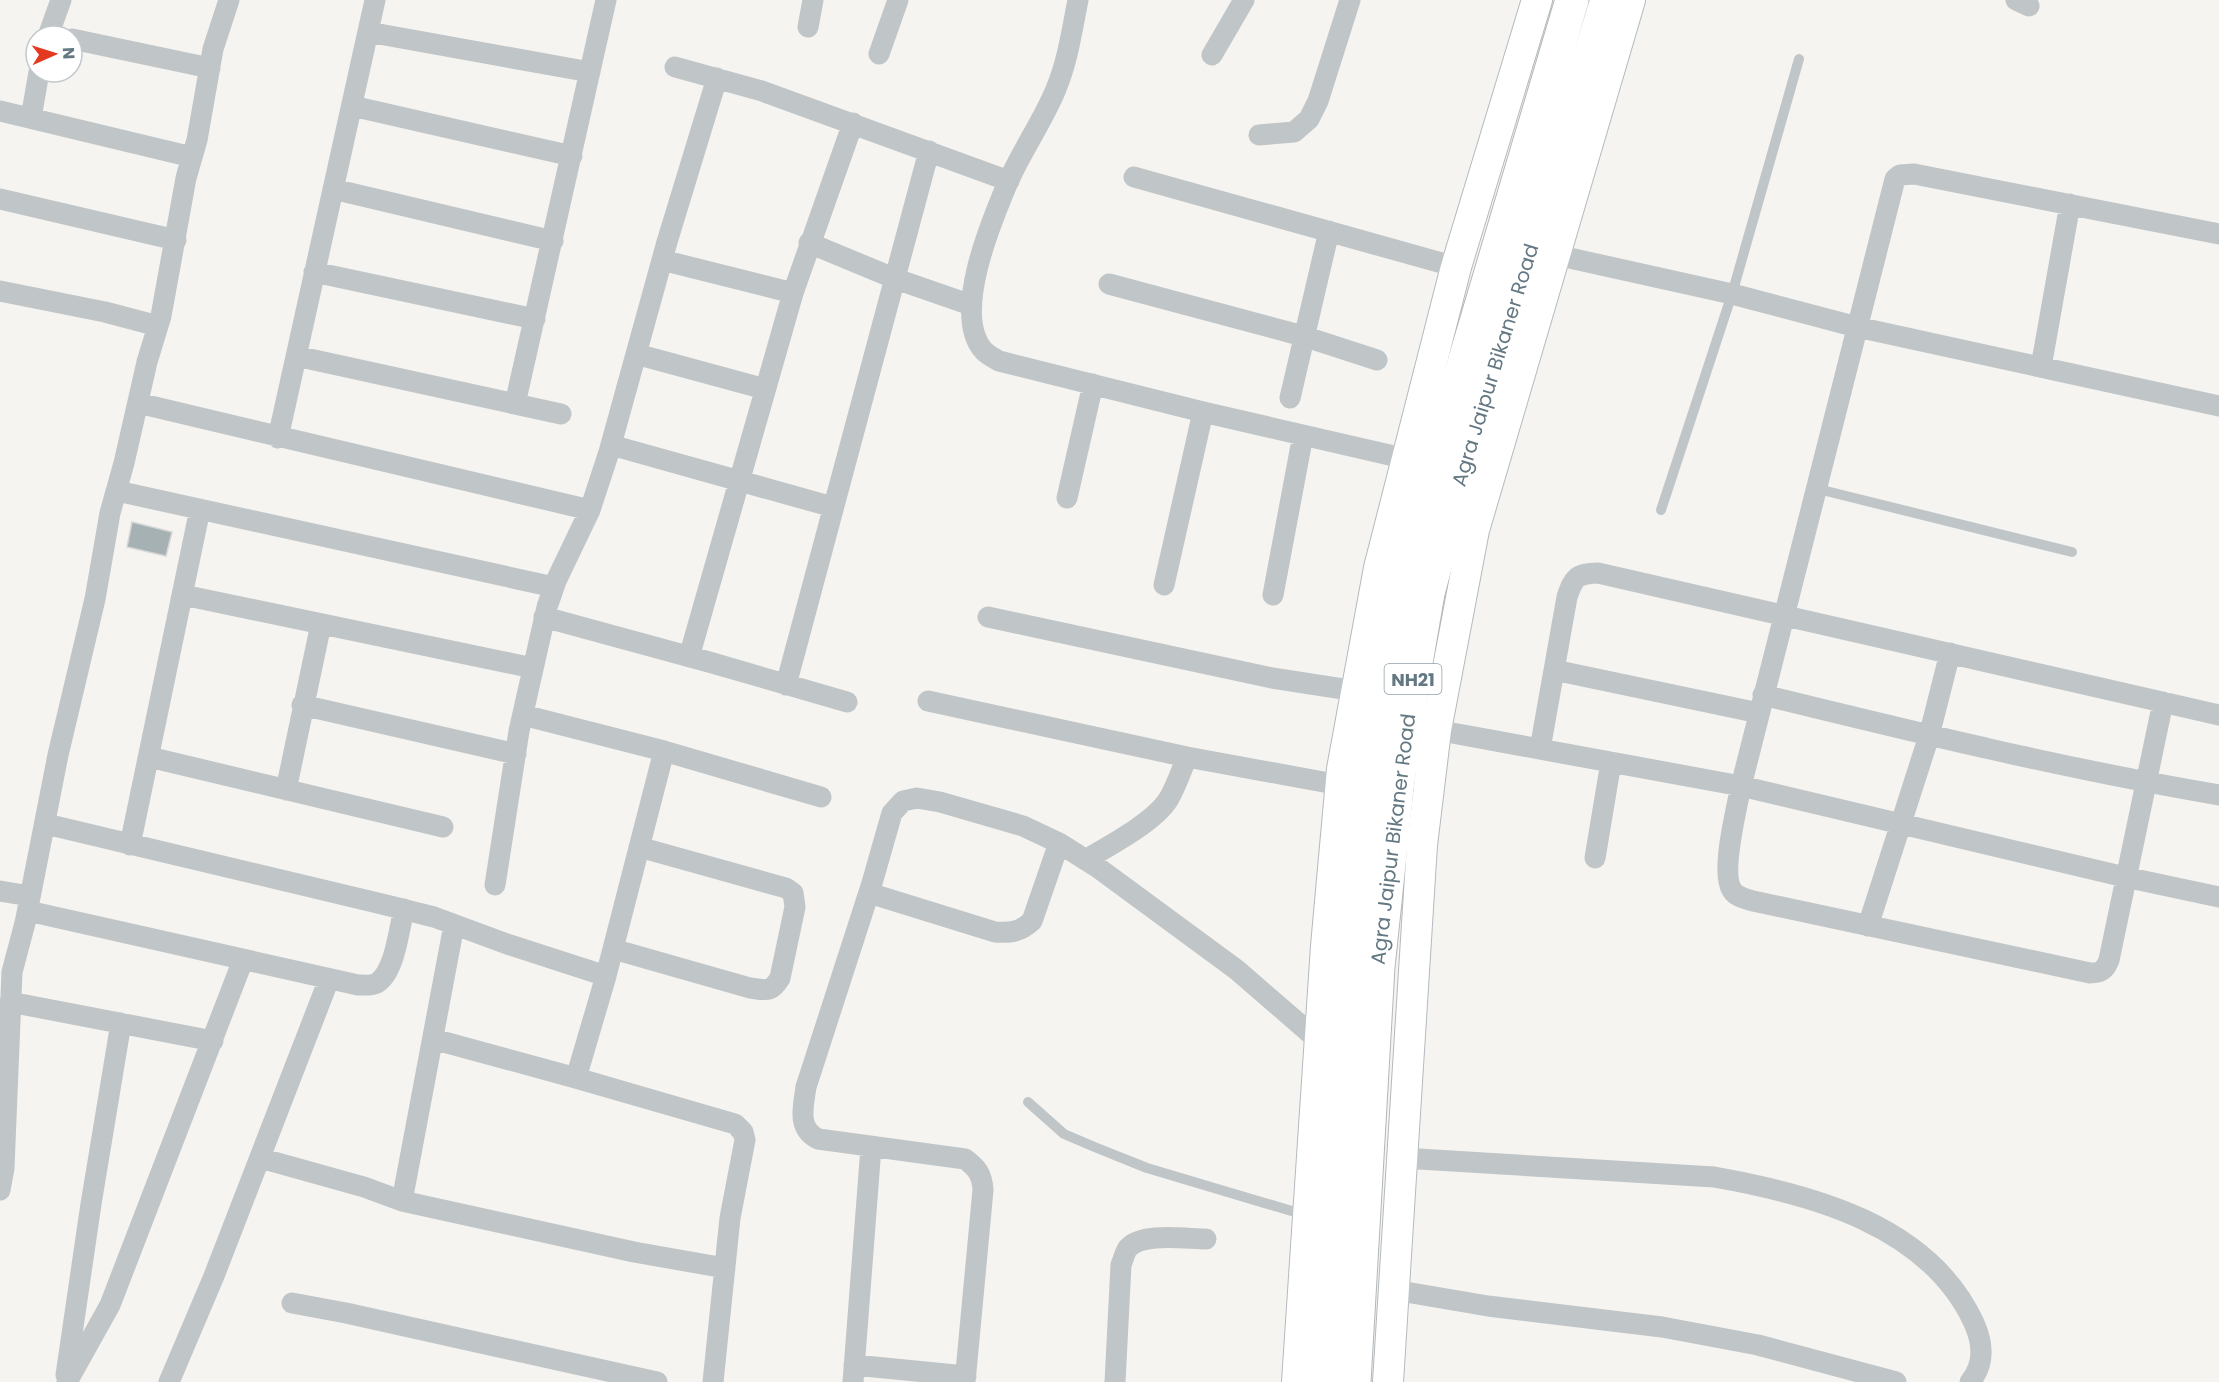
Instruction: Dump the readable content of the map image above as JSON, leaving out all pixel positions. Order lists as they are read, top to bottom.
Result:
{
  "streets": {
    "highway": ["Agra Jaipur Bikaner Road", "NH21"]
  },
  "north": "right"
}
